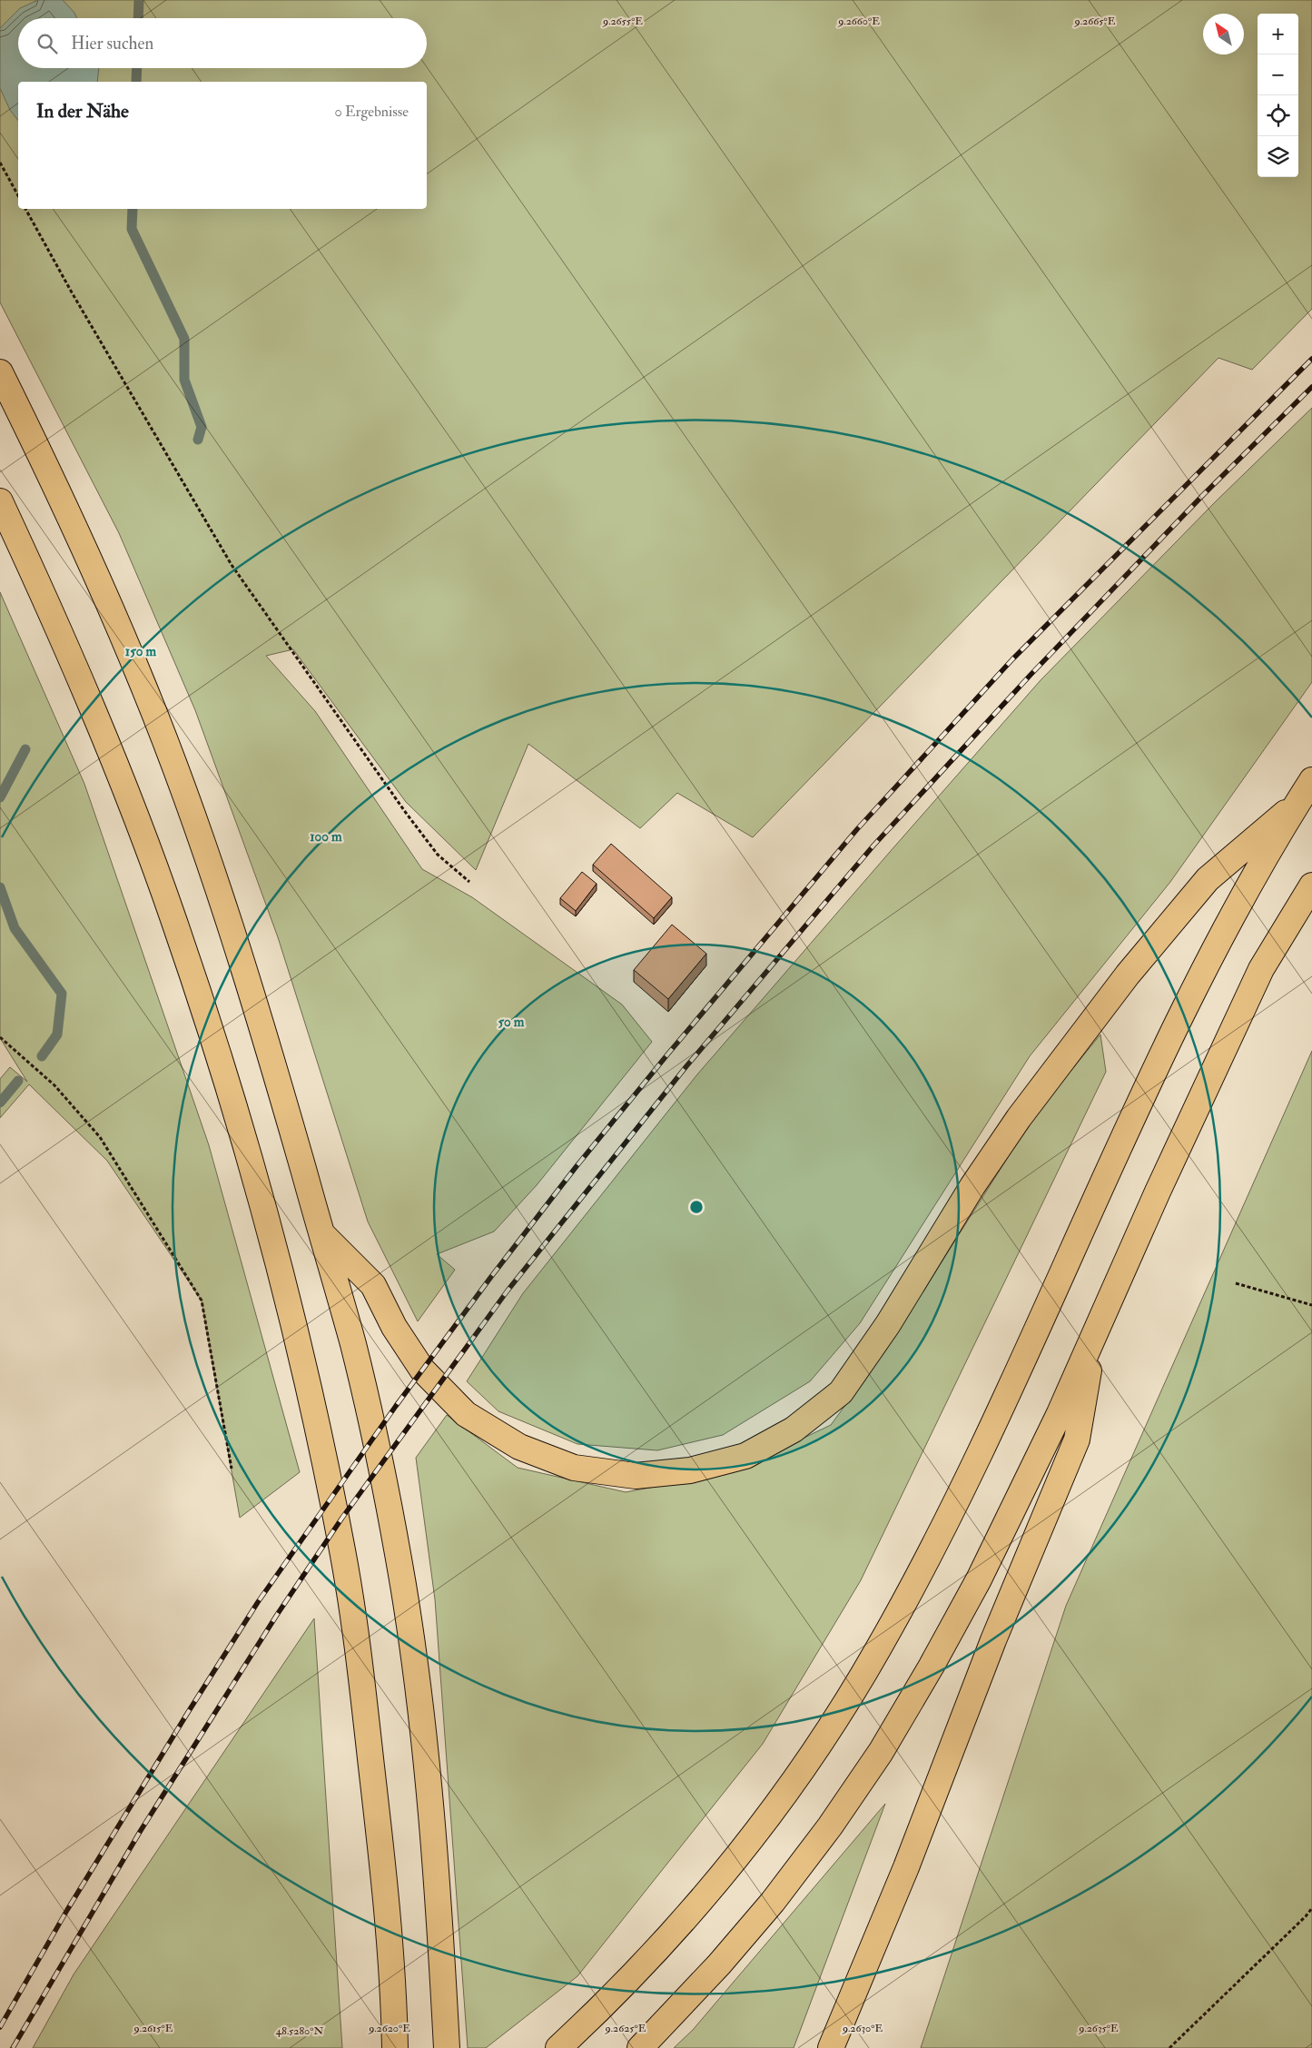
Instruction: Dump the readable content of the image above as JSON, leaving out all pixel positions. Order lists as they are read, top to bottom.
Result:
{
  "north": "top left",
  "page": {
    "map_buttons": ["+", "−"],
    "search": "Hier suchen",
    "heading": ["In der Nähe", "0 Ergebnisse"]
  },
  "coordinates": [
    "9.2655°E",
    "9.2660°E",
    "9.2665°E",
    "9.2615°E",
    "9.2620°E",
    "9.2625°E",
    "9.2630°E",
    "9.2635°E",
    "48.5280°N"
  ],
  "rings": ["150 m", "100 m", "50 m"]
}
